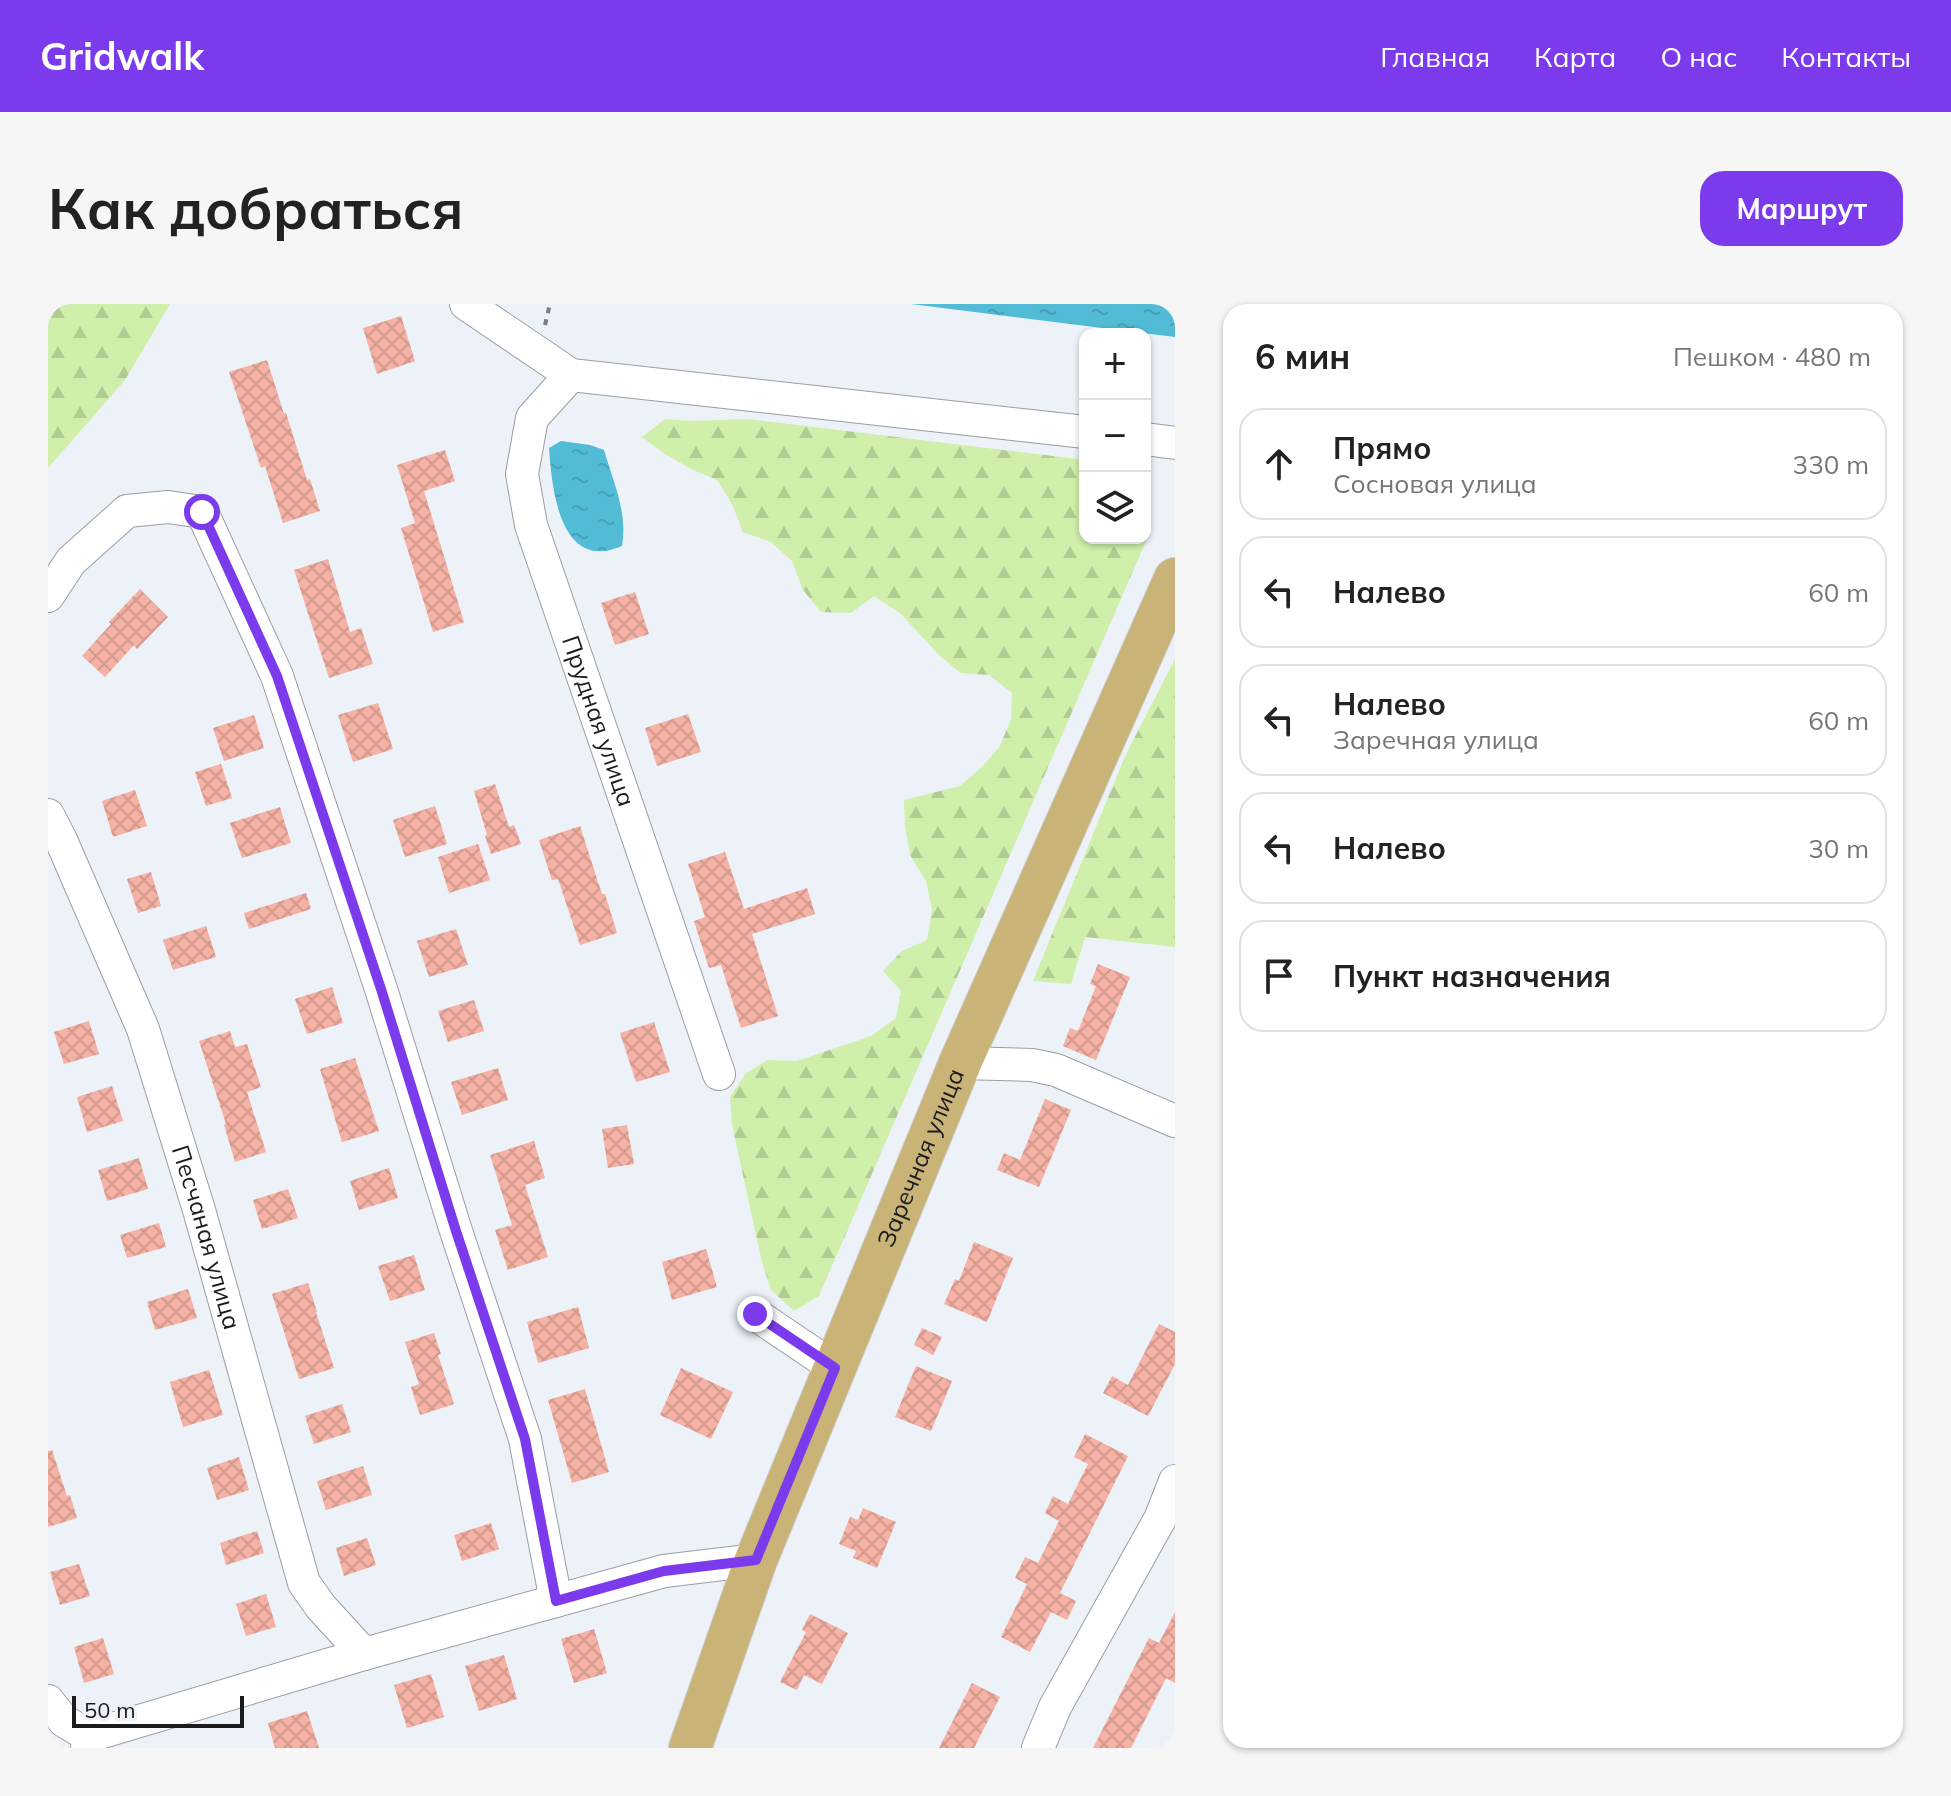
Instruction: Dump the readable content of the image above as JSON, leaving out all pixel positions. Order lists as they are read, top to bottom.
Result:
{
  "streets": {
    "main road": ["Заречная улица"],
    "street": ["Прудная улица", "Песчаная улица"]
  },
  "scale_bar": "50 m",
  "page": {
    "header": "Gridwalk",
    "nav": [
      "Главная",
      "Карта",
      "О нас",
      "Контакты"
    ],
    "buttons": "Маршрут",
    "title": "Как добраться",
    "heading": ["6 мин", "Пешком · 480 m"],
    "map_buttons": ["+", "−"],
    "list": [
      ["Прямо", "Сосновая улица", "330 m"],
      ["Налево", "60 m"],
      ["Налево", "Заречная улица", "60 m"],
      ["Налево", "30 m"],
      "Пункт назначения"
    ],
    "scale": "50 m"
  }
}
